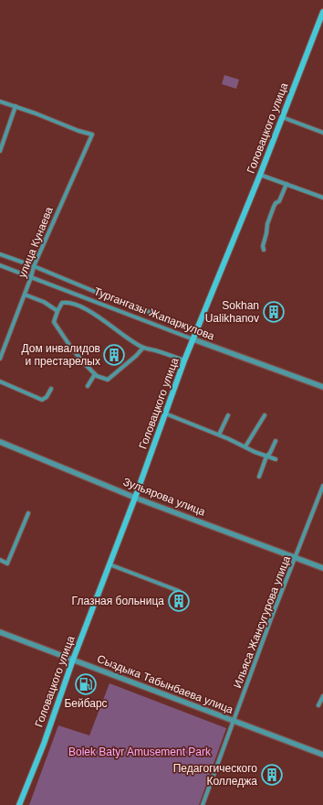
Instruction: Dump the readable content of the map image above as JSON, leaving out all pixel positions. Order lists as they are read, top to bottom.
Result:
{
  "streets": {
    "main road": ["Головацкого улица"],
    "street": [
      "улица Кунаева",
      "Тургангазы Жапаркулова",
      "Зульярова улица",
      "Ильяса Жансугурова улица",
      "Сыздыка Табынбаева улица"
    ]
  },
  "crossings": [
    ["Головацкого улица", "Тургангазы Жапаркулова"],
    ["Головацкого улица", "Зульярова улица"],
    ["Головацкого улица", "Сыздыка Табынбаева улица"],
    ["улица Кунаева", "Тургангазы Жапаркулова"],
    ["Зульярова улица", "Ильяса Жансугурова улица"],
    ["Ильяса Жансугурова улица", "Сыздыка Табынбаева улица"]
  ],
  "parks": ["Bolek Batyr Amusement Park"],
  "places": {
    "building": [
      "Sokhan Ualikhanov",
      "Дом инвалидов и престарелых",
      "Глазная больница",
      "Педагогического Колледжа"
    ],
    "fuel station": ["Бейбарс"]
  }
}
